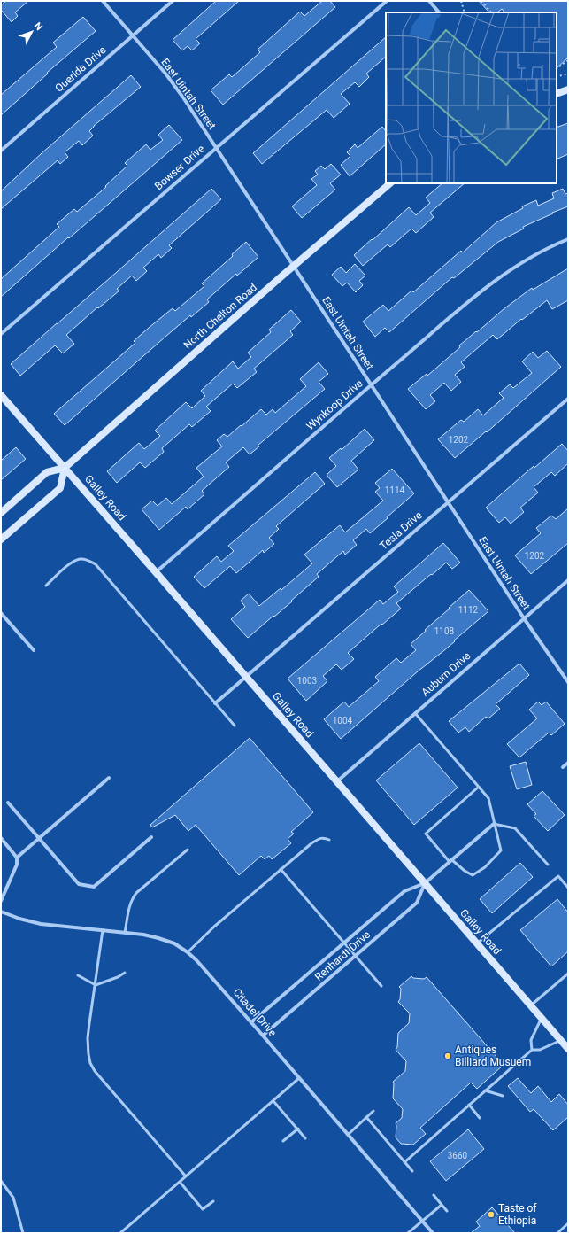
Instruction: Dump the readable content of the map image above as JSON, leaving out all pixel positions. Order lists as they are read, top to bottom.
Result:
{
  "streets": {
    "main road": ["North Chelton Road", "Galley Road"],
    "street": [
      "Querida Drive",
      "East Uintah Street",
      "Bowser Drive",
      "Wynkoop Drive",
      "Tesla Drive",
      "Auburn Drive",
      "Renhardt Drive",
      "Citadel Drive"
    ]
  },
  "crossings": [
    ["Querida Drive", "East Uintah Street"],
    ["East Uintah Street", "Bowser Drive"],
    ["East Uintah Street", "North Chelton Road"],
    ["East Uintah Street", "Wynkoop Drive"],
    ["East Uintah Street", "Tesla Drive"],
    ["East Uintah Street", "Auburn Drive"],
    ["North Chelton Road", "Galley Road"],
    ["Wynkoop Drive", "Galley Road"],
    ["Galley Road", "Tesla Drive"],
    ["Galley Road", "Auburn Drive"],
    ["Galley Road", "Renhardt Drive"],
    ["Renhardt Drive", "Citadel Drive"]
  ],
  "places": ["Antiques Billiard Musuem", "Taste of Ethiopia"],
  "house_numbers": [
    "1202",
    "1114",
    "1202",
    "1112",
    "1108",
    "1003",
    "1004",
    "3660"
  ],
  "north": "top right"
}
